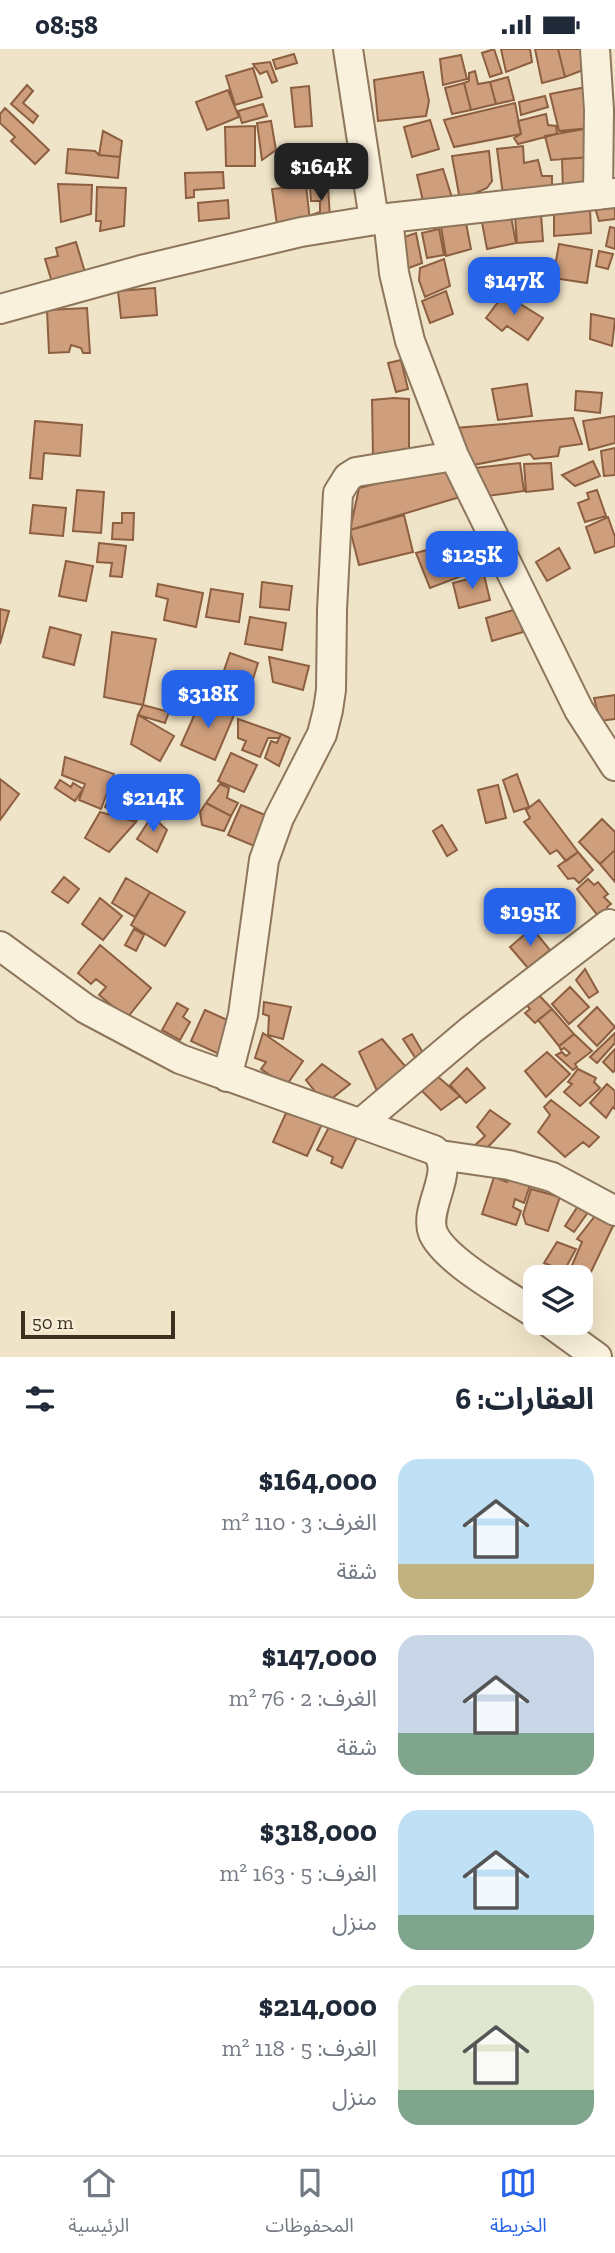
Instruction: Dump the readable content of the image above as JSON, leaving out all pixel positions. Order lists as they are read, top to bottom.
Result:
{
  "scale_bar": "50 m",
  "page": {
    "status": "08:58",
    "price": [
      "$164K",
      "$147K",
      "$125K",
      "$318K",
      "$214K",
      "$195K"
    ],
    "scale": "50 m",
    "heading": "العقارات: 6",
    "list": [
      {
        "name": "$164,000",
        "note": "الغرف: 3 · 110 m² · شقة"
      },
      {
        "name": "$147,000",
        "note": "الغرف: 2 · 76 m² · شقة"
      },
      {
        "name": "$318,000",
        "note": "الغرف: 5 · 163 m² · منزل"
      },
      {
        "name": "$214,000",
        "note": "الغرف: 5 · 118 m² · منزل"
      }
    ],
    "tabs": ["الخريطة", "المحفوظات", "الرئيسية"]
  }
}
